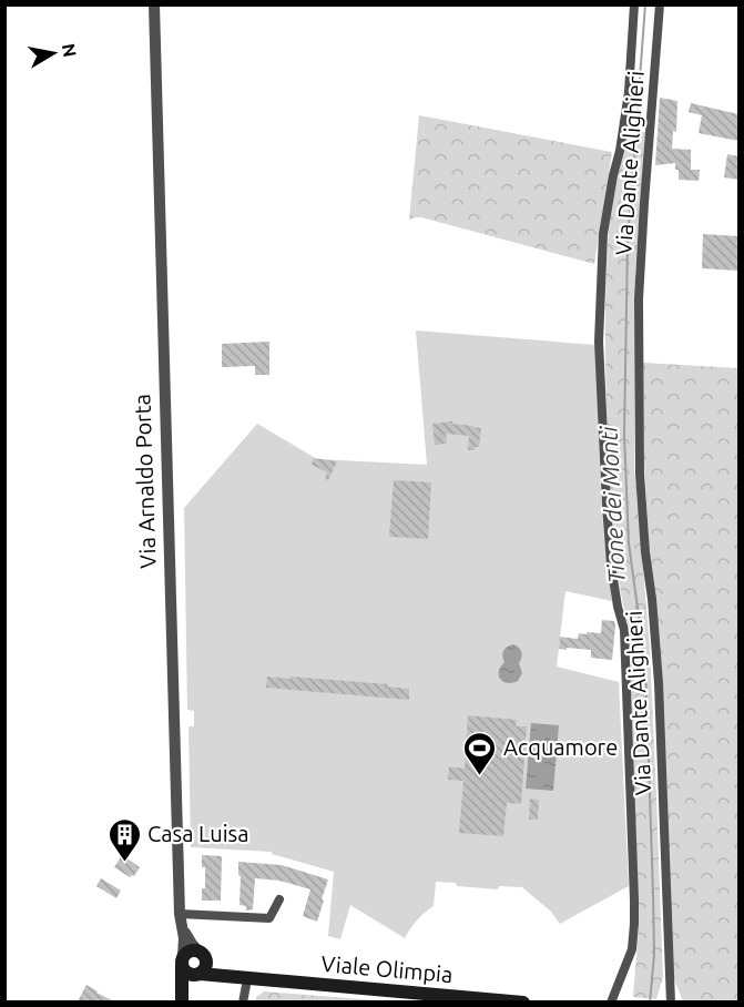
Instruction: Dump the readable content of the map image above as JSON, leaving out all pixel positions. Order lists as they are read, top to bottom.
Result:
{
  "streets": {
    "main road": ["Via Arnaldo Porta", "Viale Olimpia"],
    "street": ["Via Dante Alighieri"]
  },
  "crossings": [
    ["Via Arnaldo Porta", "Viale Olimpia"]
  ],
  "water": ["Tione dei Monti"],
  "places": {
    "sports": ["Acquamore"],
    "building": ["Casa Luisa"]
  },
  "north": "right"
}
